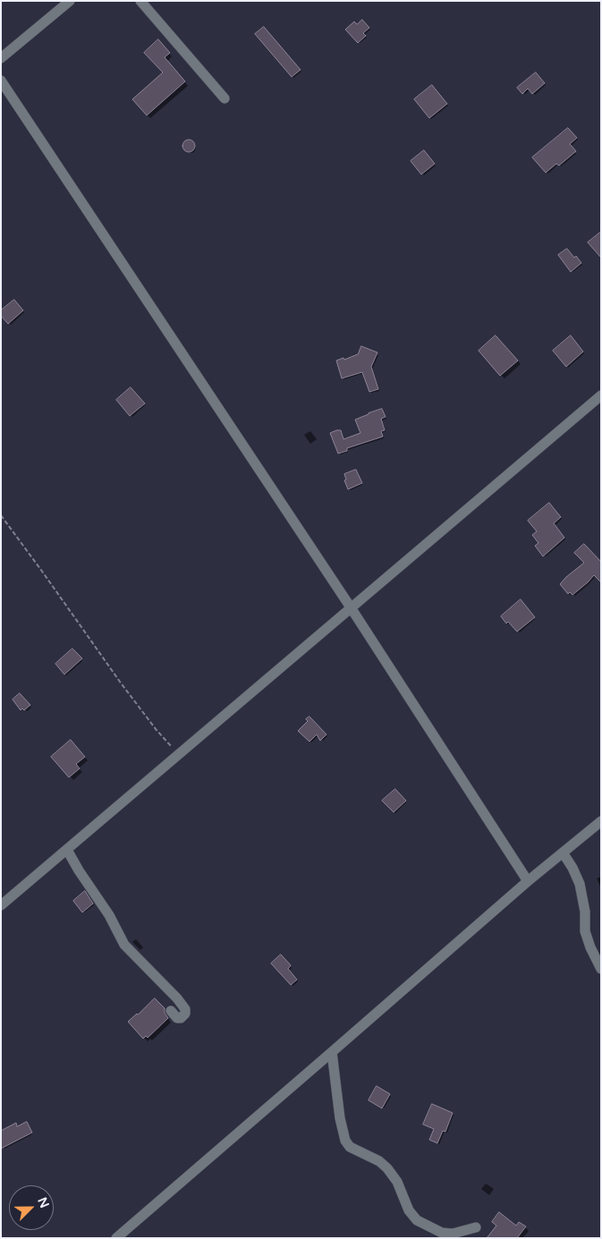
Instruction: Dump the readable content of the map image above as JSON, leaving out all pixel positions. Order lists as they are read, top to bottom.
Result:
{
  "north": "top right"
}
